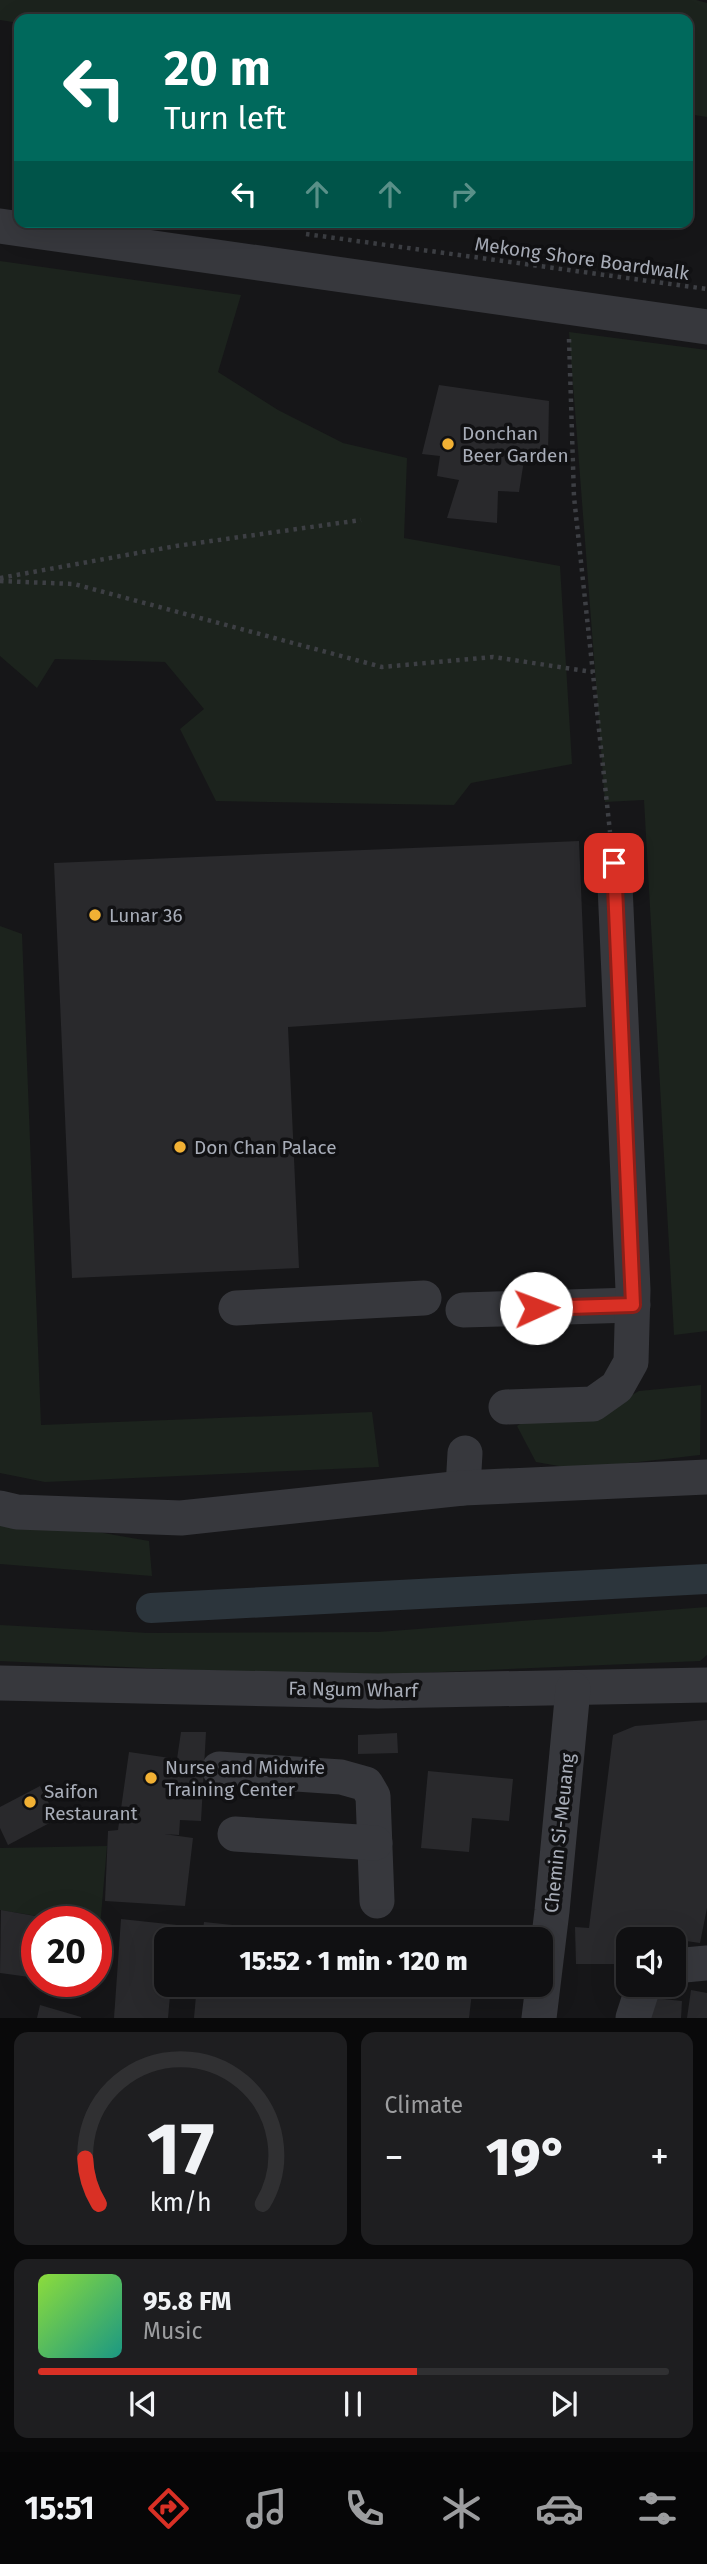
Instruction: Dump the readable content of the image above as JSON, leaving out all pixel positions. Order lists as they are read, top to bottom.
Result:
{
  "streets": {
    "street": ["Fa Ngum Wharf", "Chemin Si-Meuang"],
    "path": ["Mekong Shore Boardwalk"]
  },
  "crossings": [
    ["Fa Ngum Wharf", "Chemin Si-Meuang"]
  ],
  "places": [
    "Donchan Beer Garden",
    "Lunar 36",
    "Don Chan Palace",
    "Nurse and Midwife Training Center",
    "Saifon Restaurant"
  ],
  "page": {
    "turn": ["20 m", "Turn left"],
    "limit": "20",
    "trip": "15:52 · 1 min · 120 m",
    "tile": "Climate",
    "heat": ["−", "19°", "+"],
    "song": ["95.8 FM", "Music"],
    "tabs": "15:51",
    "gauge": ["17", "km/h"]
  }
}
